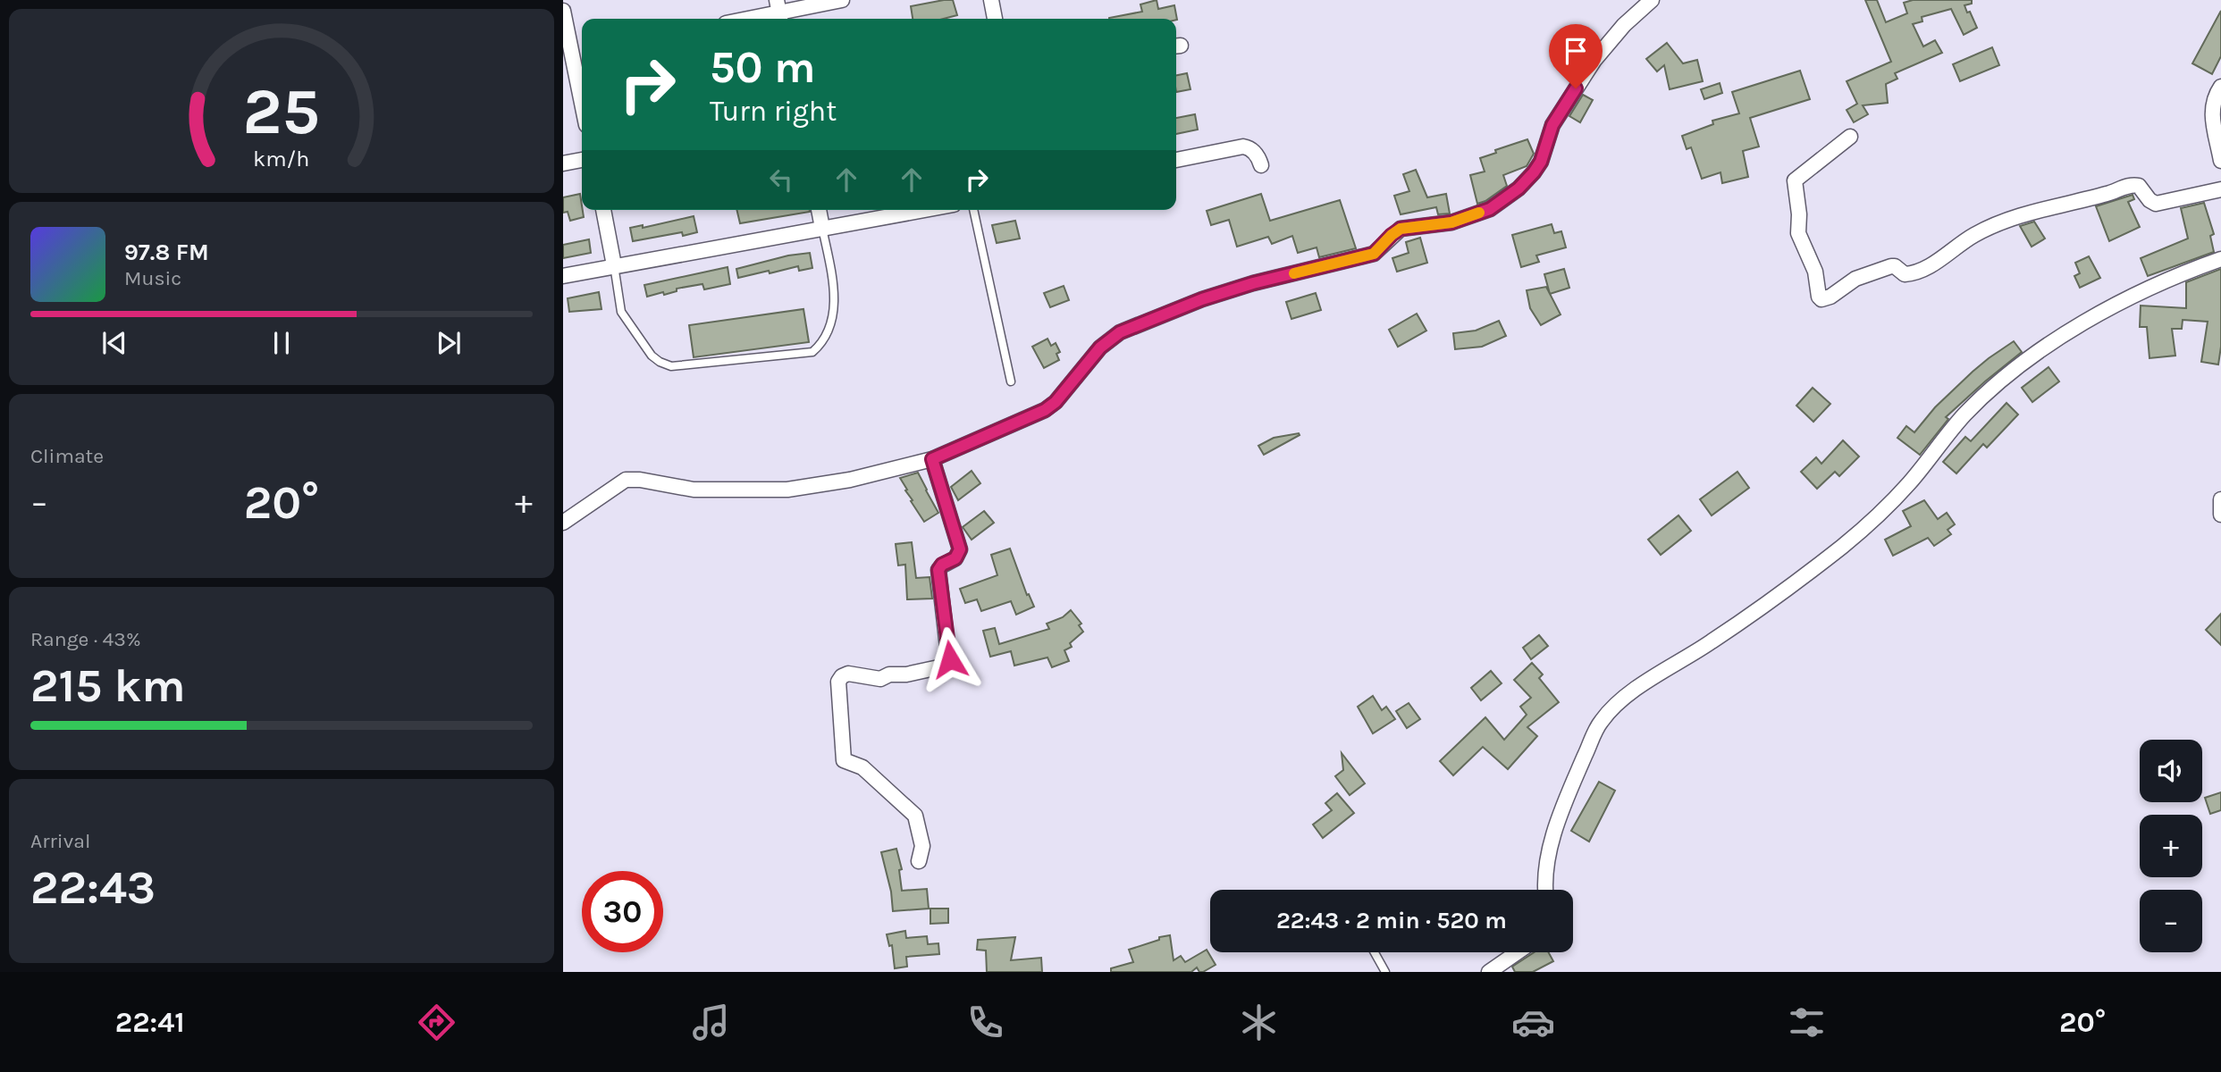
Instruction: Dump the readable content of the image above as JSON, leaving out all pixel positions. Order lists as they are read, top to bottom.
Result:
{
  "page": {
    "turn": ["50 m", "Turn right"],
    "song": ["97.8 FM", "Music"],
    "tile": [
      "Climate",
      ["Range · 43%", "215 km"],
      ["Arrival", "22:43"]
    ],
    "heat": ["−", "20°", "+"],
    "map_buttons": ["+", "−"],
    "limit": "30",
    "trip": "22:43 · 2 min · 520 m",
    "tabs": ["22:41", "20°"],
    "gauge": ["25", "km/h"]
  }
}
